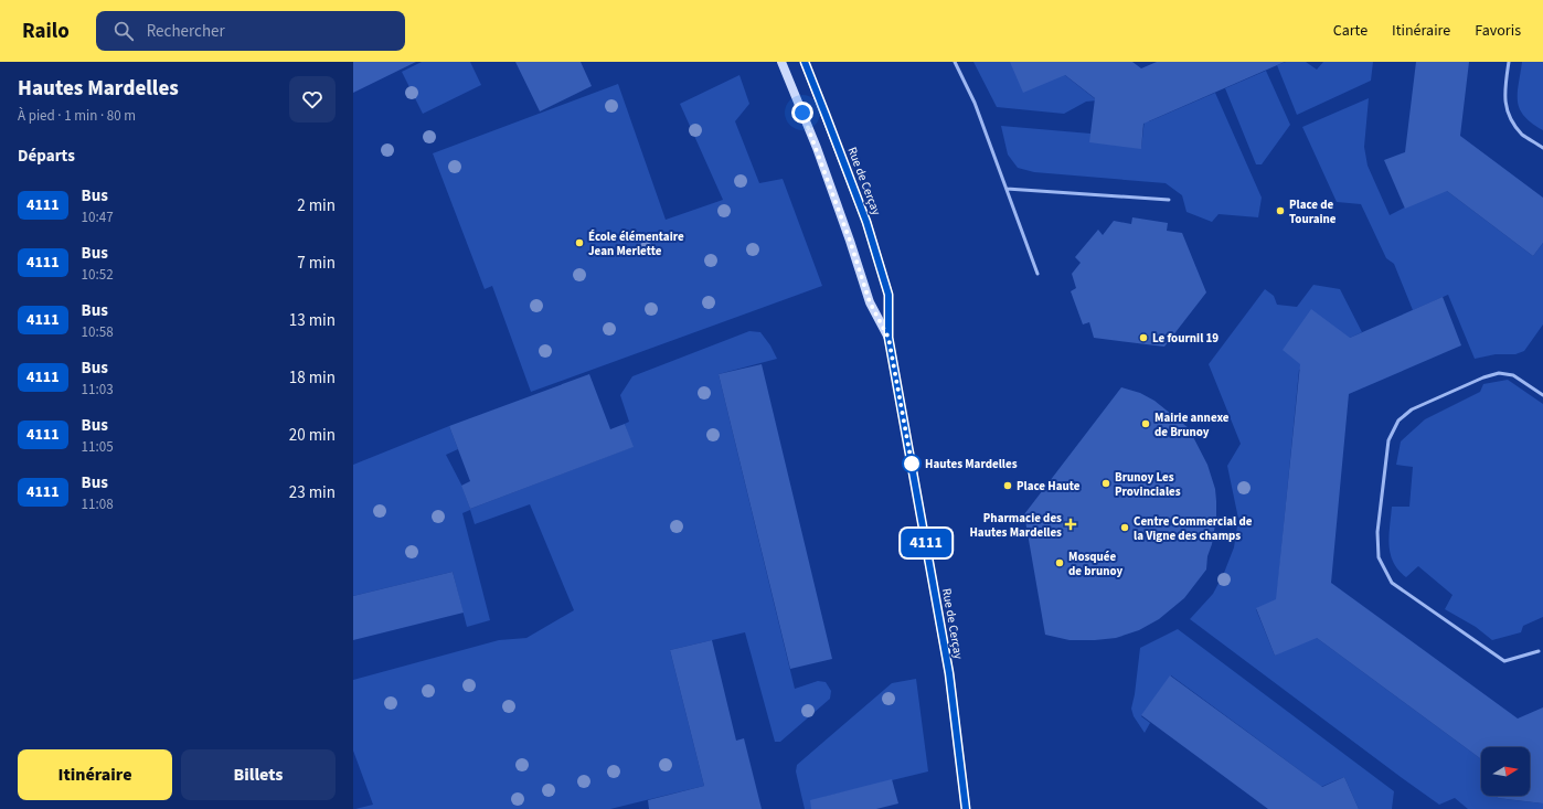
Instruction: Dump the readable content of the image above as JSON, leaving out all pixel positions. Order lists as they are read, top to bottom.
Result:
{
  "streets": {
    "street": ["Rue de Cerçay"]
  },
  "places": {
    "other": [
      "Place de Touraine",
      "École élémentaire Jean Merlette",
      "Le fournil 19",
      "Mairie annexe de Brunoy",
      "Hautes Mardelles",
      "Brunoy Les Provinciales",
      "Place Haute",
      "Centre Commercial de la Vigne des champs",
      "Mosquée de brunoy"
    ],
    "health": ["Pharmacie des Hautes Mardelles"]
  },
  "lines": ["bus line 4111"],
  "north": "right",
  "page": {
    "header": "Railo",
    "search": "Rechercher",
    "nav": ["Carte", "Itinéraire", "Favoris"],
    "heading": [
      ["Hautes Mardelles", "À pied · 1 min · 80 m"],
      "Départs"
    ],
    "on_map": "4111",
    "list": [
      {
        "mark": "4111",
        "name": "Bus",
        "note": "10:47",
        "value": "2 min"
      },
      {
        "mark": "4111",
        "name": "Bus",
        "note": "10:52",
        "value": "7 min"
      },
      {
        "mark": "4111",
        "name": "Bus",
        "note": "10:58",
        "value": "13 min"
      },
      {
        "mark": "4111",
        "name": "Bus",
        "note": "11:03",
        "value": "18 min"
      },
      {
        "mark": "4111",
        "name": "Bus",
        "note": "11:05",
        "value": "20 min"
      },
      {
        "mark": "4111",
        "name": "Bus",
        "note": "11:08",
        "value": "23 min"
      }
    ],
    "buttons": ["Itinéraire", "Billets"]
  }
}
